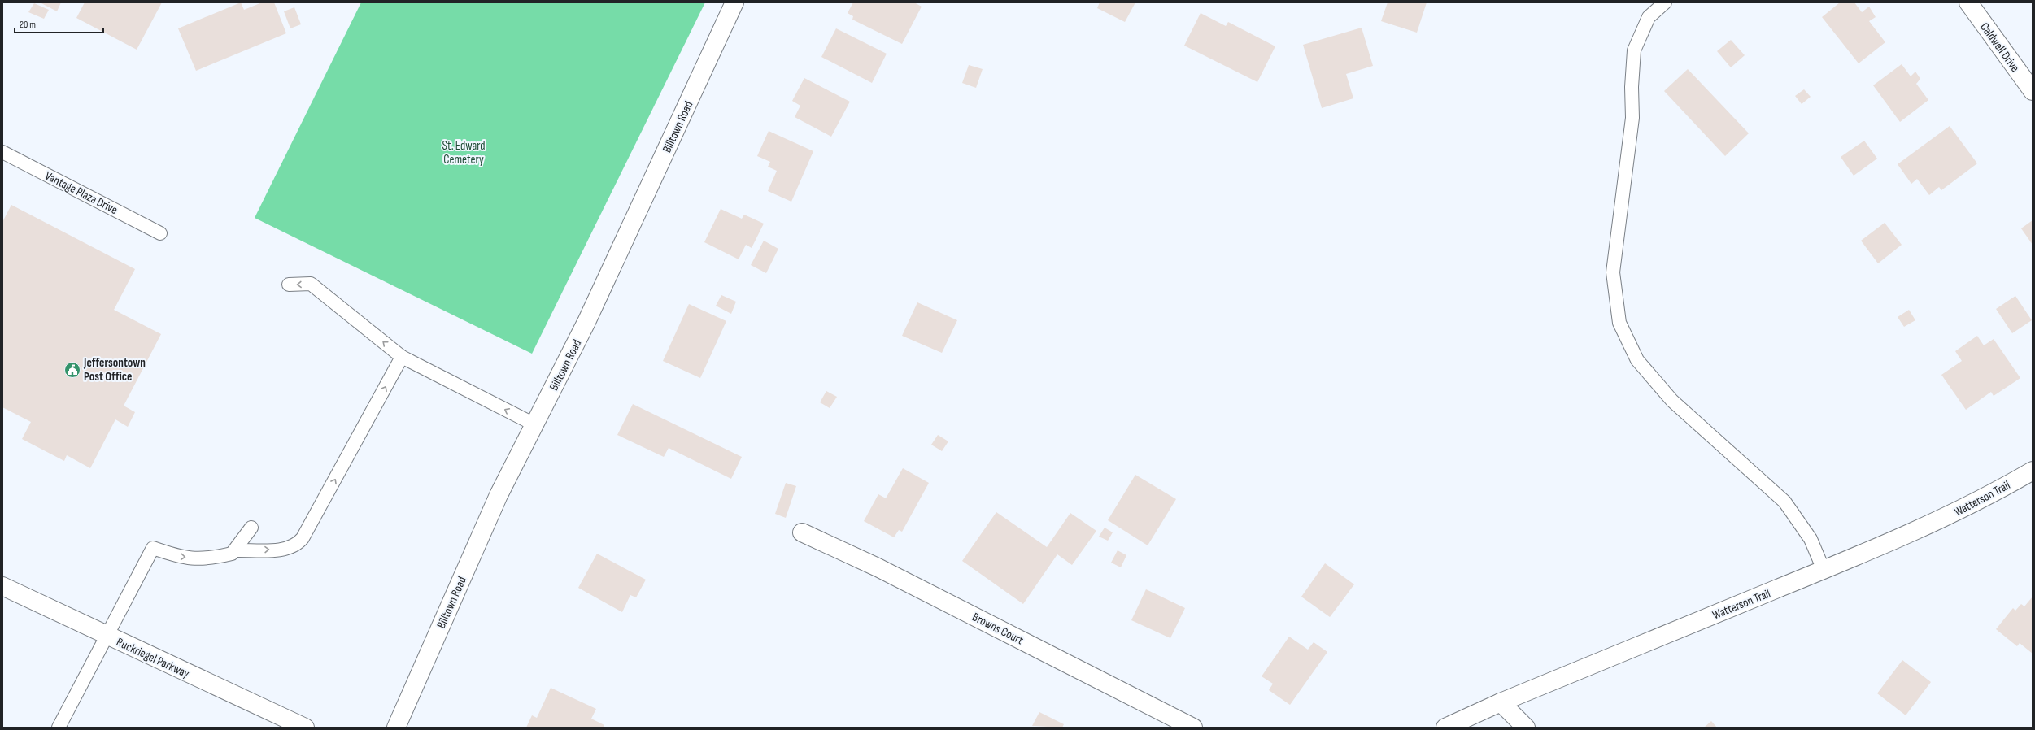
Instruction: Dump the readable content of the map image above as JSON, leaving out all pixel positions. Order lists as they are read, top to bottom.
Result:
{
  "streets": {
    "main road": [
      "Caldwell Drive",
      "Billtown Road",
      "Watterson Trail",
      "Browns Court",
      "Ruckriegel Parkway"
    ],
    "lane": ["Vantage Plaza Drive"]
  },
  "parks": ["St. Edward Cemetery"],
  "places": {
    "public building": ["Jeffersontown Post Office"]
  },
  "scale_bar": "20 m"
}
